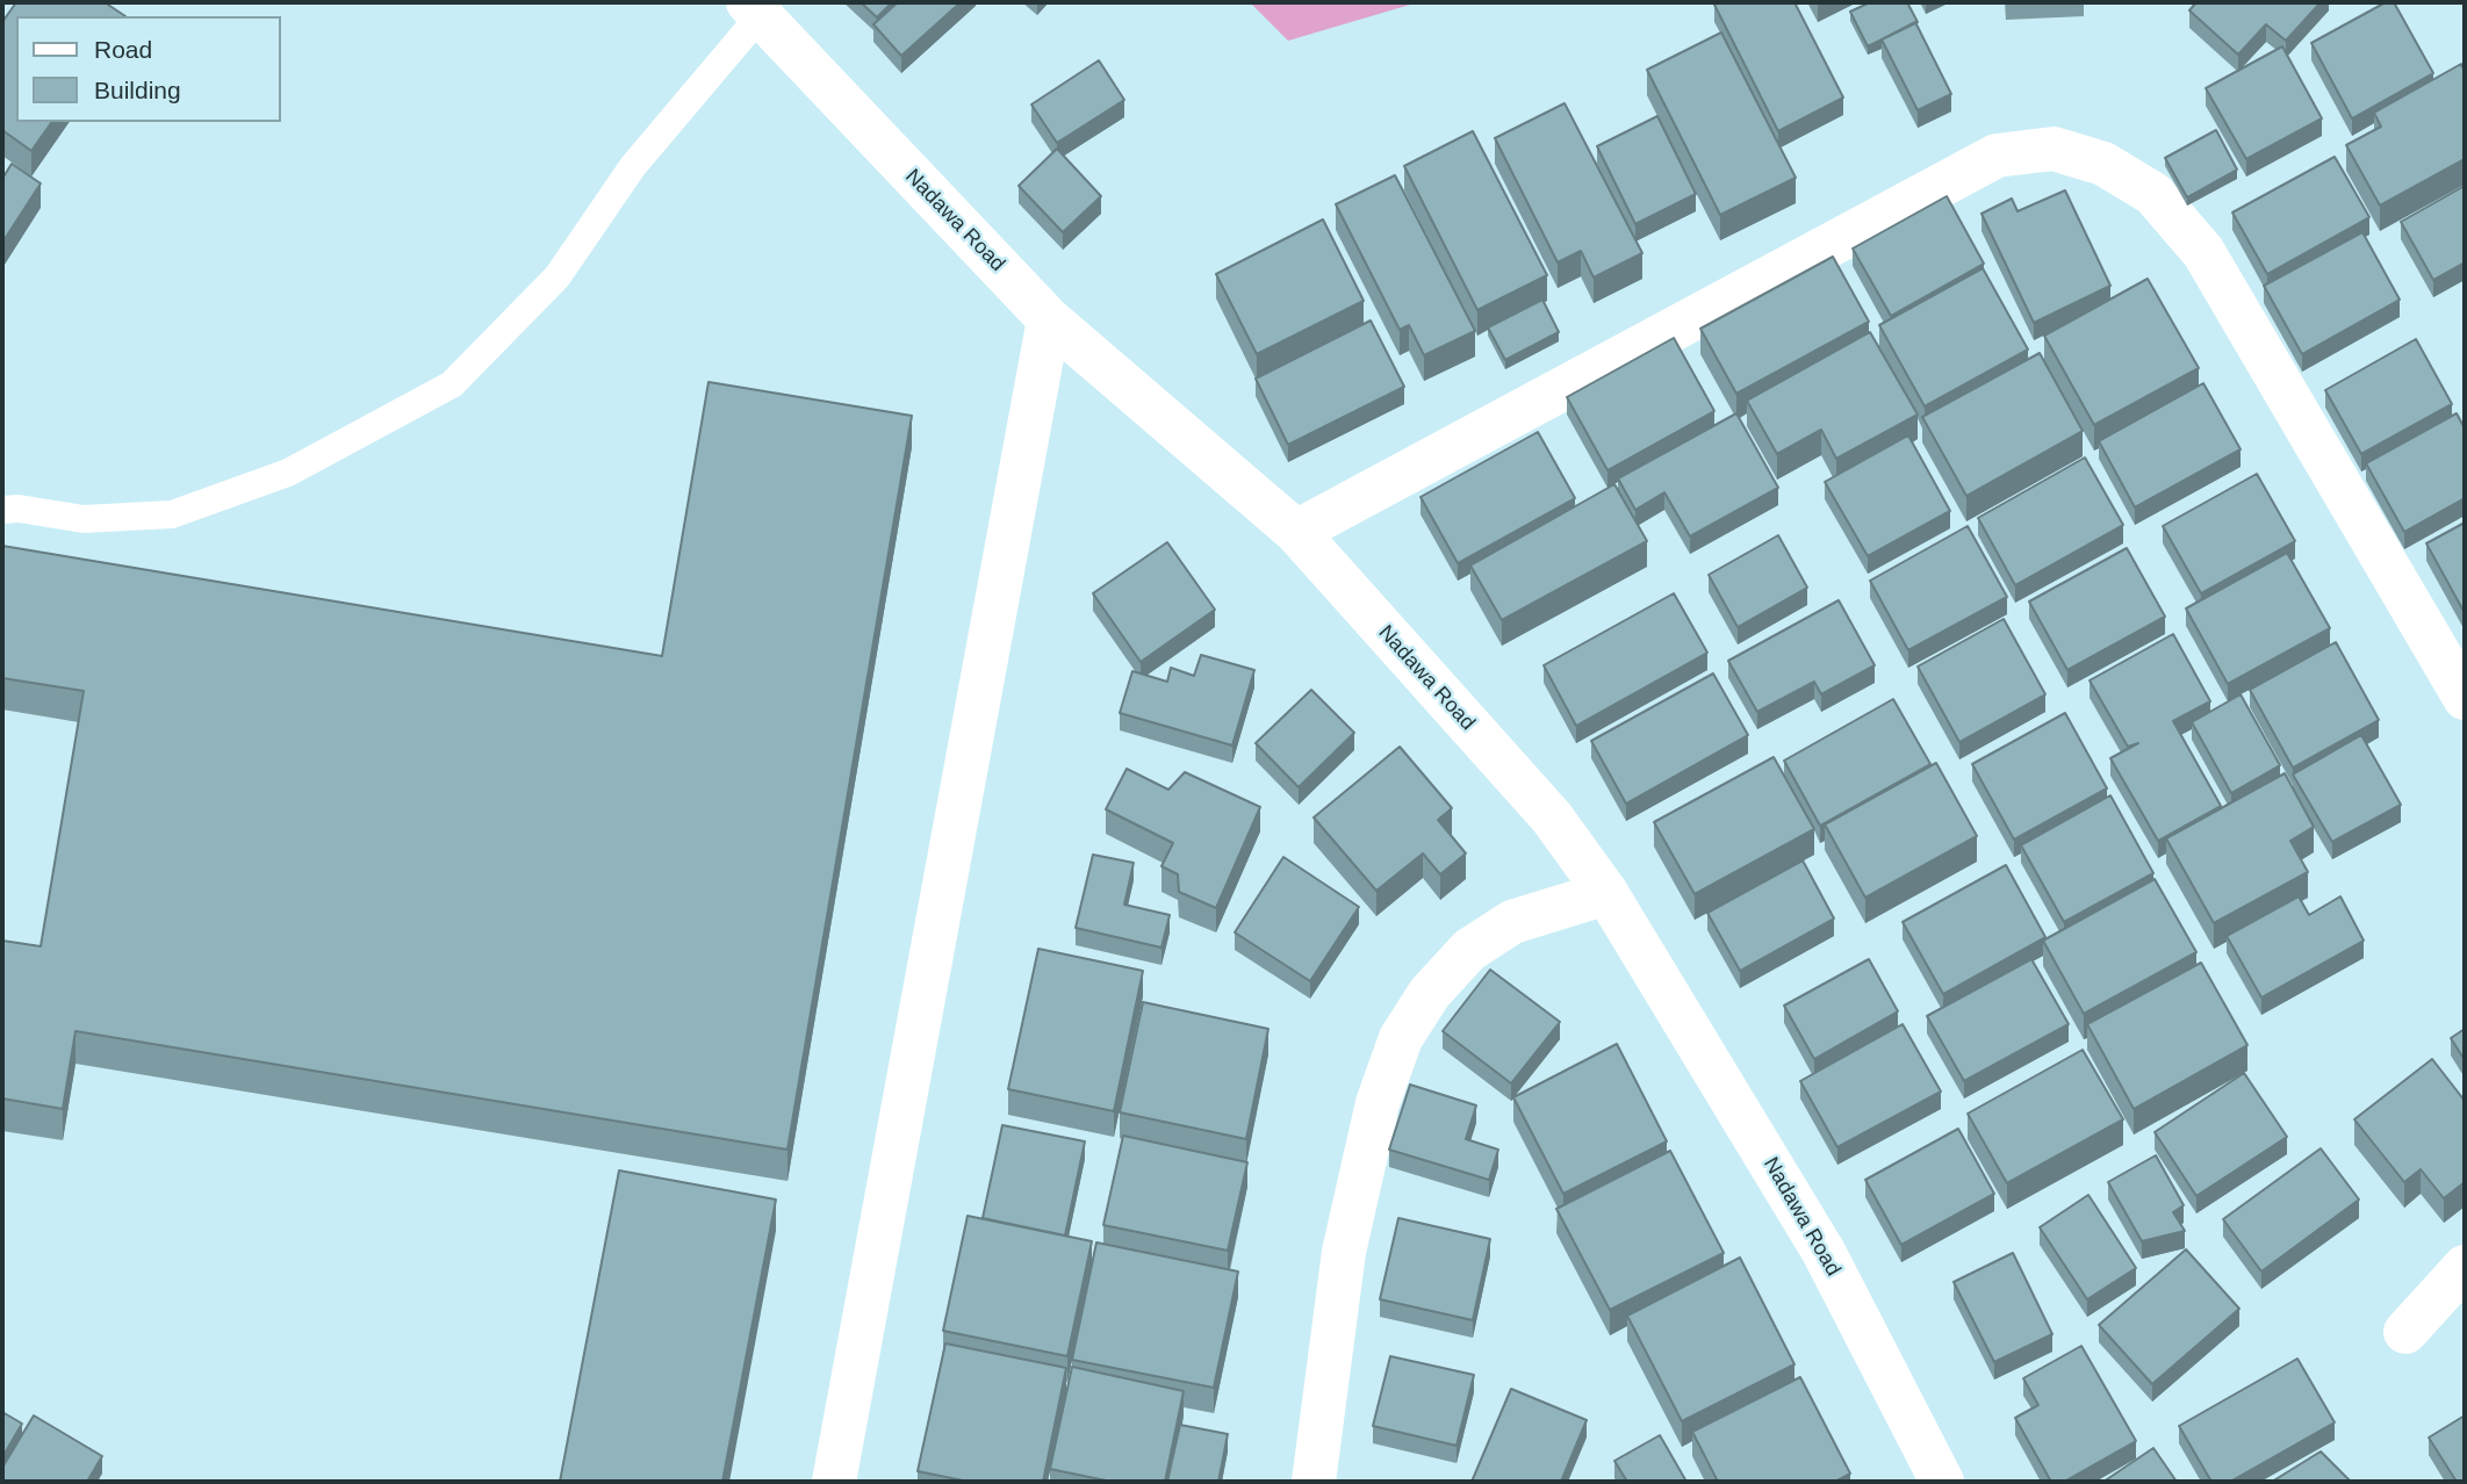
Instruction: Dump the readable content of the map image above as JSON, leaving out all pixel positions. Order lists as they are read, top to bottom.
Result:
{
  "streets": {
    "street": ["Nadawa Road"]
  },
  "legend": ["Road", "Building"]
}
